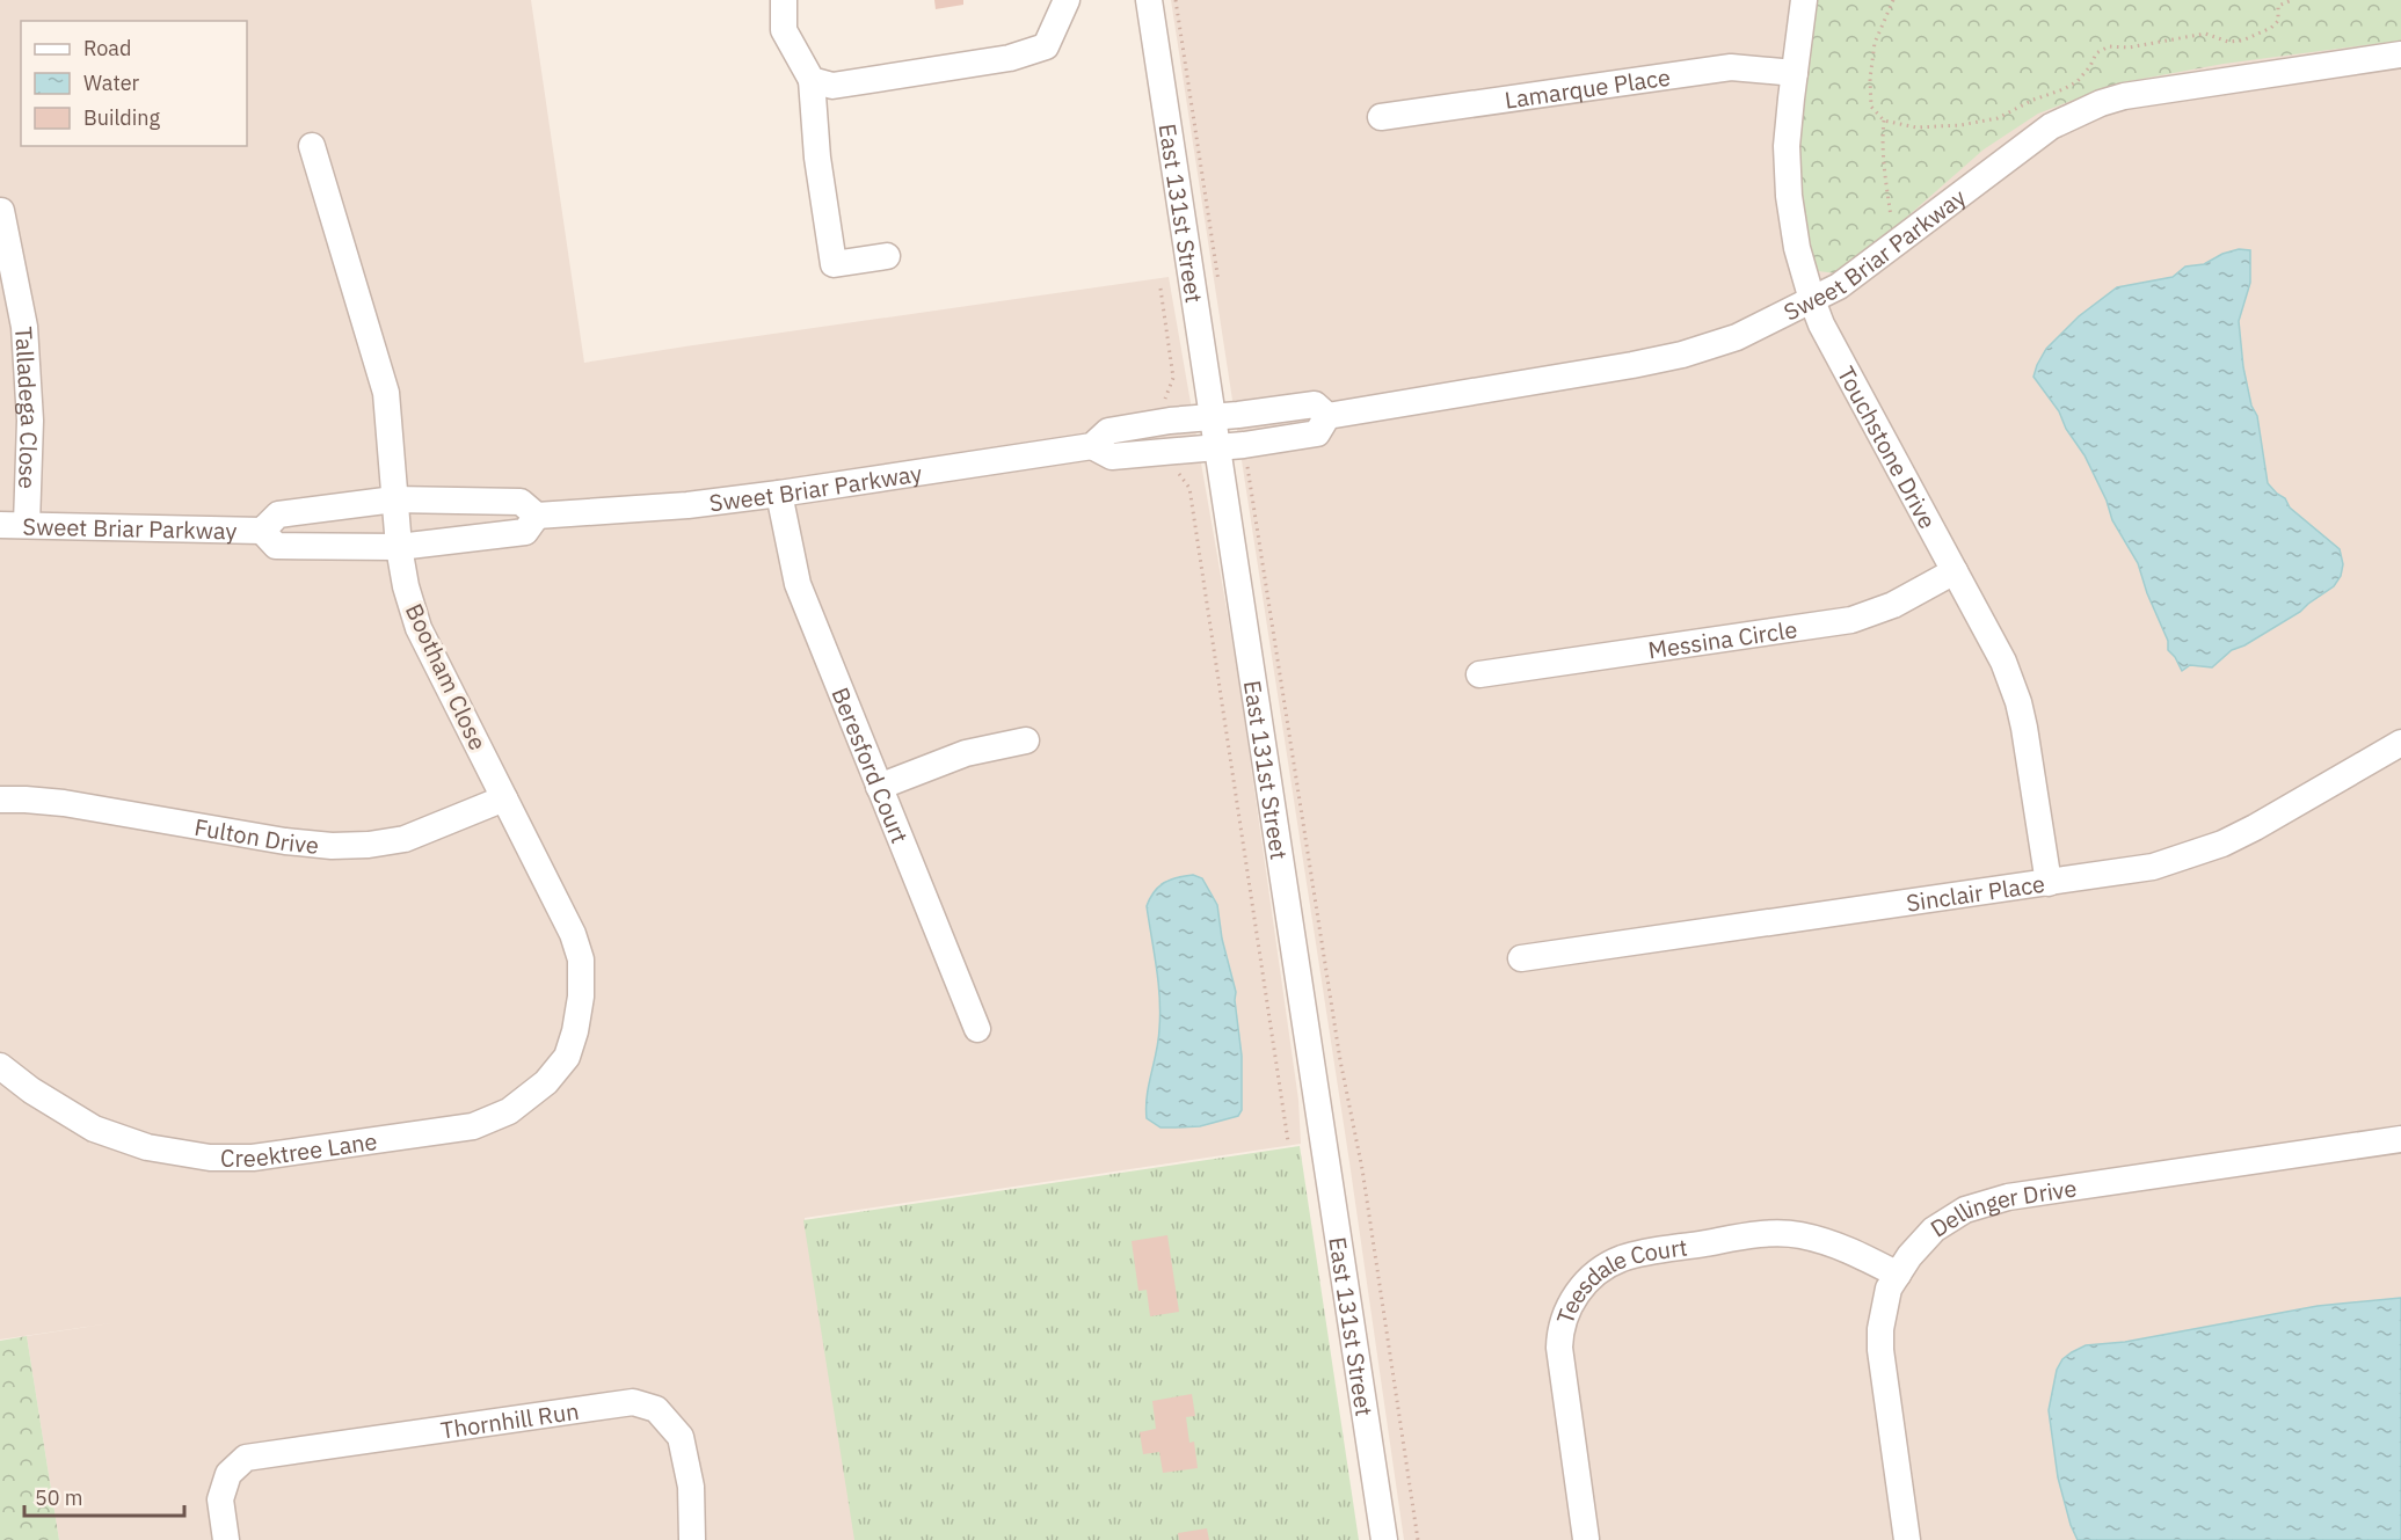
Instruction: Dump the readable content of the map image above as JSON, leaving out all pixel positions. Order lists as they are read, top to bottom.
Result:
{
  "streets": {
    "street": [
      "Lamarque Place",
      "East 131st Street",
      "Sweet Briar Parkway",
      "Talladega Close",
      "Touchstone Drive",
      "Messina Circle",
      "Bootham Close",
      "Beresford Court",
      "Fulton Drive",
      "Sinclair Place",
      "Creektree Lane",
      "Dellinger Drive",
      "Teesdale Court",
      "Thornhill Run"
    ]
  },
  "crossings": [
    ["Lamarque Place", "Touchstone Drive"],
    ["East 131st Street", "Sweet Briar Parkway"],
    ["Sweet Briar Parkway", "Talladega Close"],
    ["Sweet Briar Parkway", "Touchstone Drive"],
    ["Sweet Briar Parkway", "Bootham Close"],
    ["Sweet Briar Parkway", "Beresford Court"],
    ["Touchstone Drive", "Messina Circle"],
    ["Touchstone Drive", "Sinclair Place"],
    ["Bootham Close", "Fulton Drive"],
    ["Bootham Close", "Creektree Lane"],
    ["Dellinger Drive", "Teesdale Court"]
  ],
  "legend": ["Road", "Water", "Building"],
  "scale_bar": "50 m"
}
